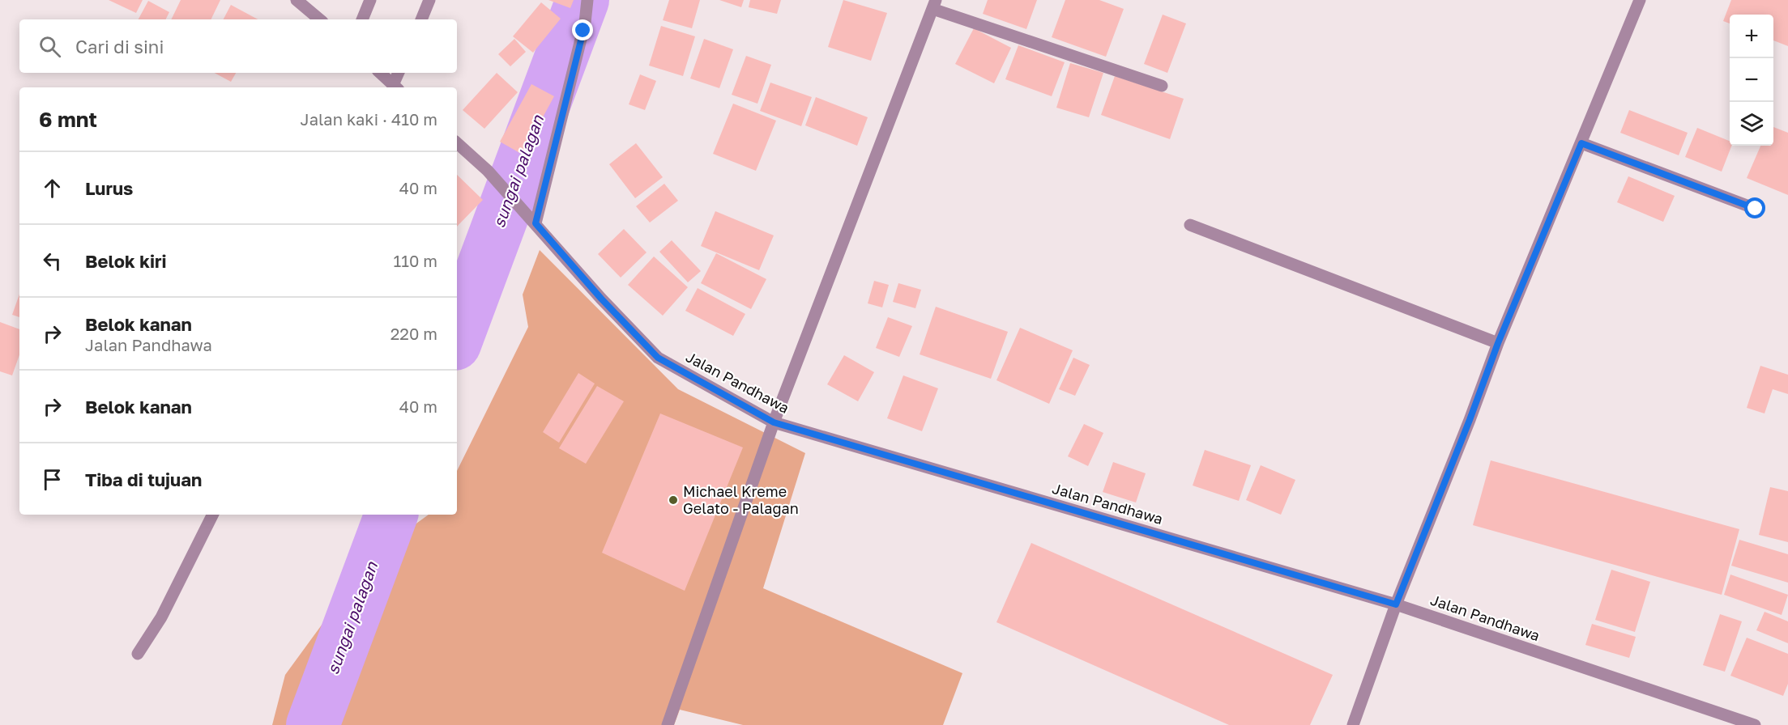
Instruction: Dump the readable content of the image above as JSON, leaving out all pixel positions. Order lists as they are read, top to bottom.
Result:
{
  "streets": {
    "street": ["Jalan Pandhawa"]
  },
  "water": ["sungai palagan"],
  "places": ["Michael Kreme Gelato - Palagan"],
  "page": {
    "map_buttons": ["+", "−"],
    "search": "Cari di sini",
    "heading": ["6 mnt", "Jalan kaki · 410 m"],
    "list": [
      ["Lurus", "40 m"],
      ["Belok kiri", "110 m"],
      ["Belok kanan", "Jalan Pandhawa", "220 m"],
      ["Belok kanan", "40 m"],
      "Tiba di tujuan"
    ]
  }
}
